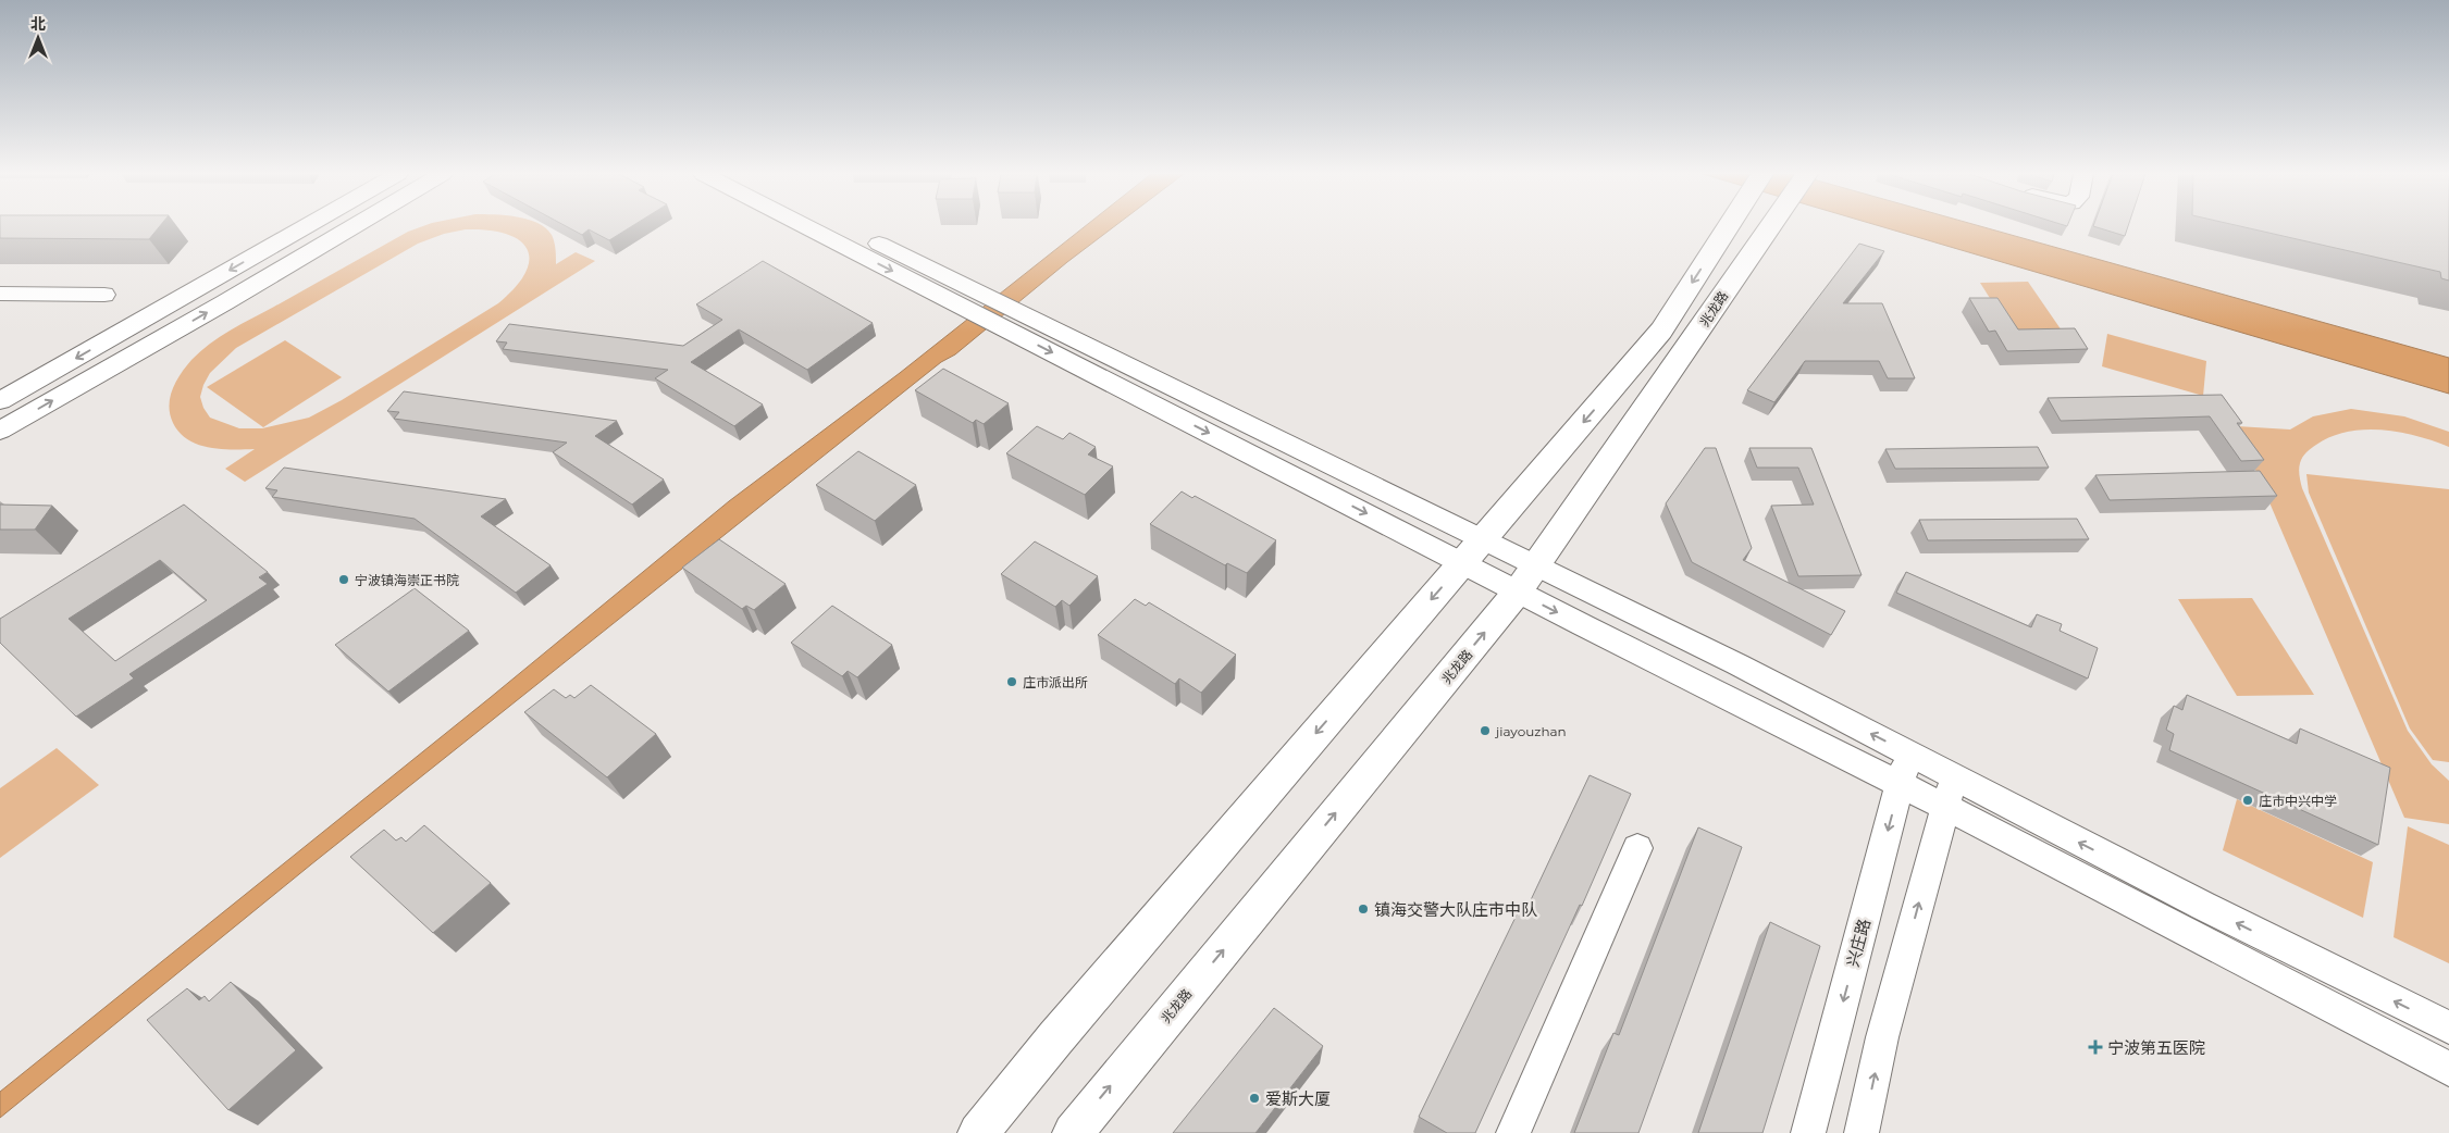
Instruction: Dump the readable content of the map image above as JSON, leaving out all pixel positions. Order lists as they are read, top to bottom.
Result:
{
  "streets": {
    "main road": ["兆龙路"],
    "street": ["兴庄路"]
  },
  "places": {
    "other": [
      "宁波镇海崇正书院",
      "庄市派出所",
      "jiayouzhan",
      "庄市中兴中学",
      "镇海交警大队庄市中队",
      "爱斯大厦"
    ],
    "health": ["宁波第五医院"]
  },
  "north": "top"
}
